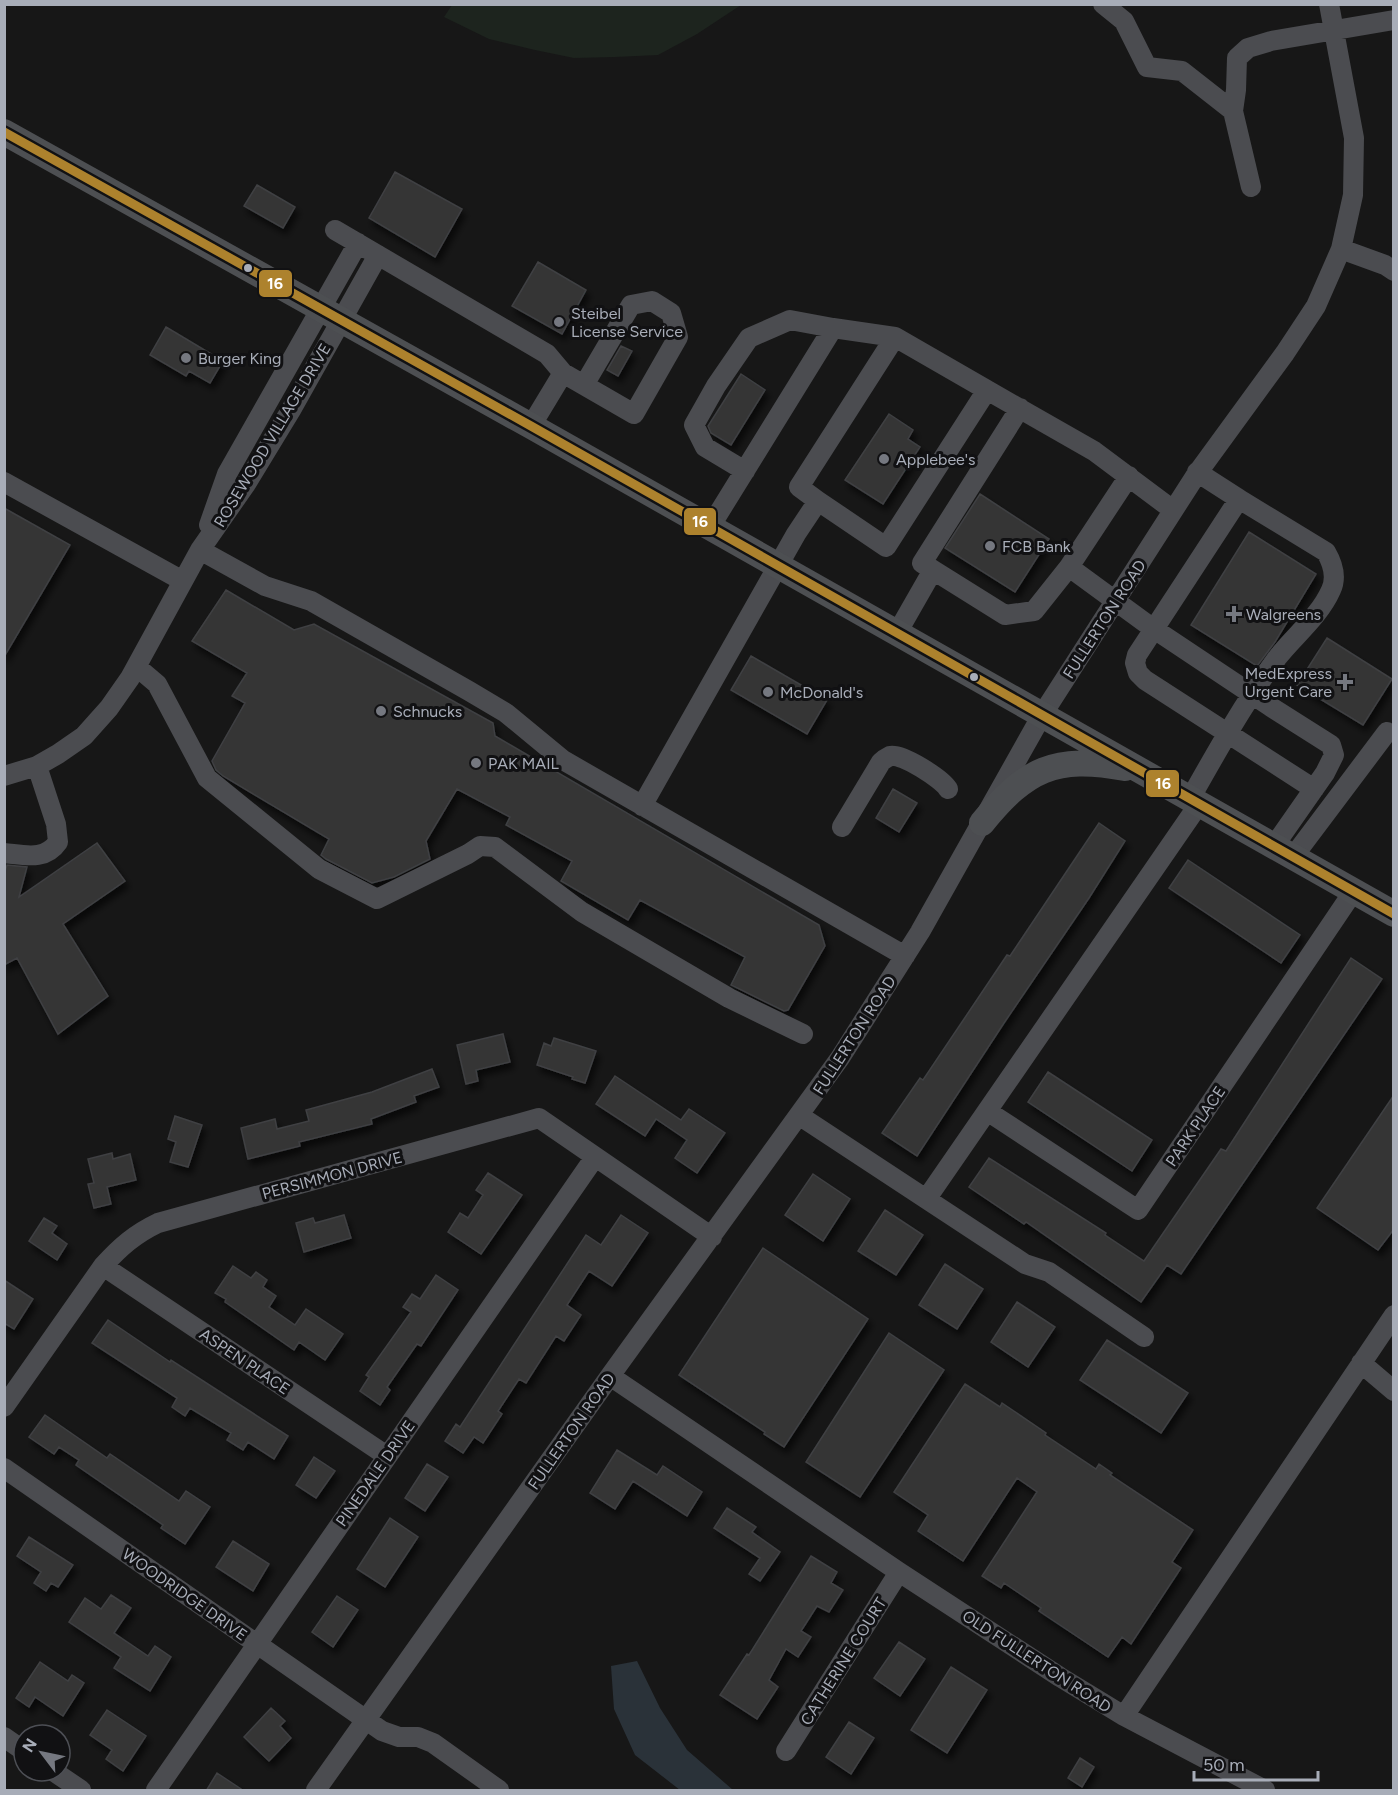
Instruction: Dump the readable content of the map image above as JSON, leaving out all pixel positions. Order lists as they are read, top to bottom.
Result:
{
  "streets": {
    "street": [
      "ROSEWOOD VILLAGE DRIVE",
      "FULLERTON ROAD",
      "PARK PLACE",
      "PERSIMMON DRIVE",
      "ASPEN PLACE",
      "PINEDALE DRIVE",
      "WOODRIDGE DRIVE",
      "CATHERINE COURT",
      "OLD FULLERTON ROAD"
    ]
  },
  "crossings": [
    ["FULLERTON ROAD", "PERSIMMON DRIVE"],
    ["FULLERTON ROAD", "WOODRIDGE DRIVE"],
    ["FULLERTON ROAD", "OLD FULLERTON ROAD"],
    ["PERSIMMON DRIVE", "ASPEN PLACE"],
    ["PERSIMMON DRIVE", "PINEDALE DRIVE"],
    ["ASPEN PLACE", "PINEDALE DRIVE"],
    ["PINEDALE DRIVE", "WOODRIDGE DRIVE"],
    ["CATHERINE COURT", "OLD FULLERTON ROAD"]
  ],
  "places": {
    "other": [
      "Steibel License Service",
      "Burger King",
      "Applebee's",
      "FCB Bank",
      "McDonald's",
      "Schnucks",
      "PAK MAIL"
    ],
    "health": ["Walgreens", "MedExpress Urgent Care"]
  },
  "lines": ["transit line 16"],
  "scale_bar": "50 m",
  "north": "top left"
}
